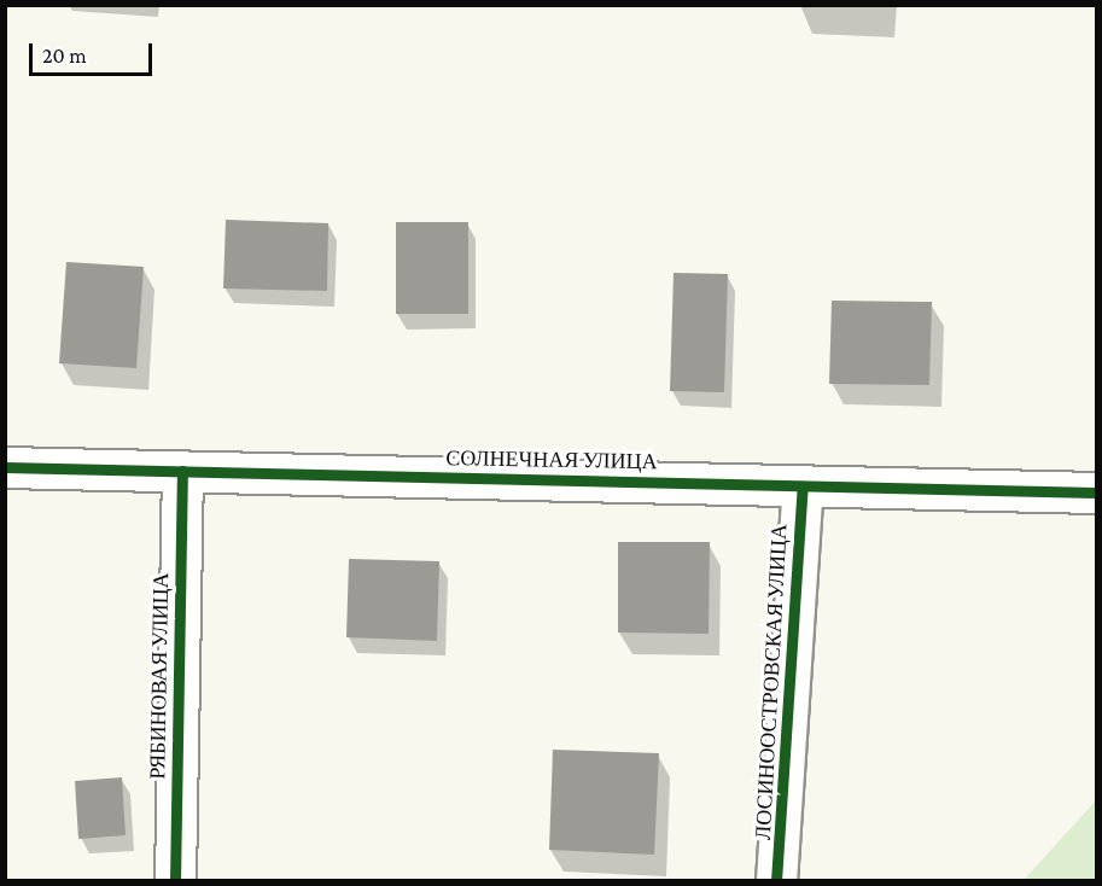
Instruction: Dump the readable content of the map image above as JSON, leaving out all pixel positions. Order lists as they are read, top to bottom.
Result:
{
  "streets": {
    "street": ["СОЛНЕЧНАЯ УЛИЦА", "РЯБИНОВАЯ УЛИЦА", "ЛОСИНООСТРОВСКАЯ УЛИЦА"]
  },
  "crossings": [
    ["СОЛНЕЧНАЯ УЛИЦА", "РЯБИНОВАЯ УЛИЦА"],
    ["СОЛНЕЧНАЯ УЛИЦА", "ЛОСИНООСТРОВСКАЯ УЛИЦА"]
  ],
  "scale_bar": "20 m"
}
